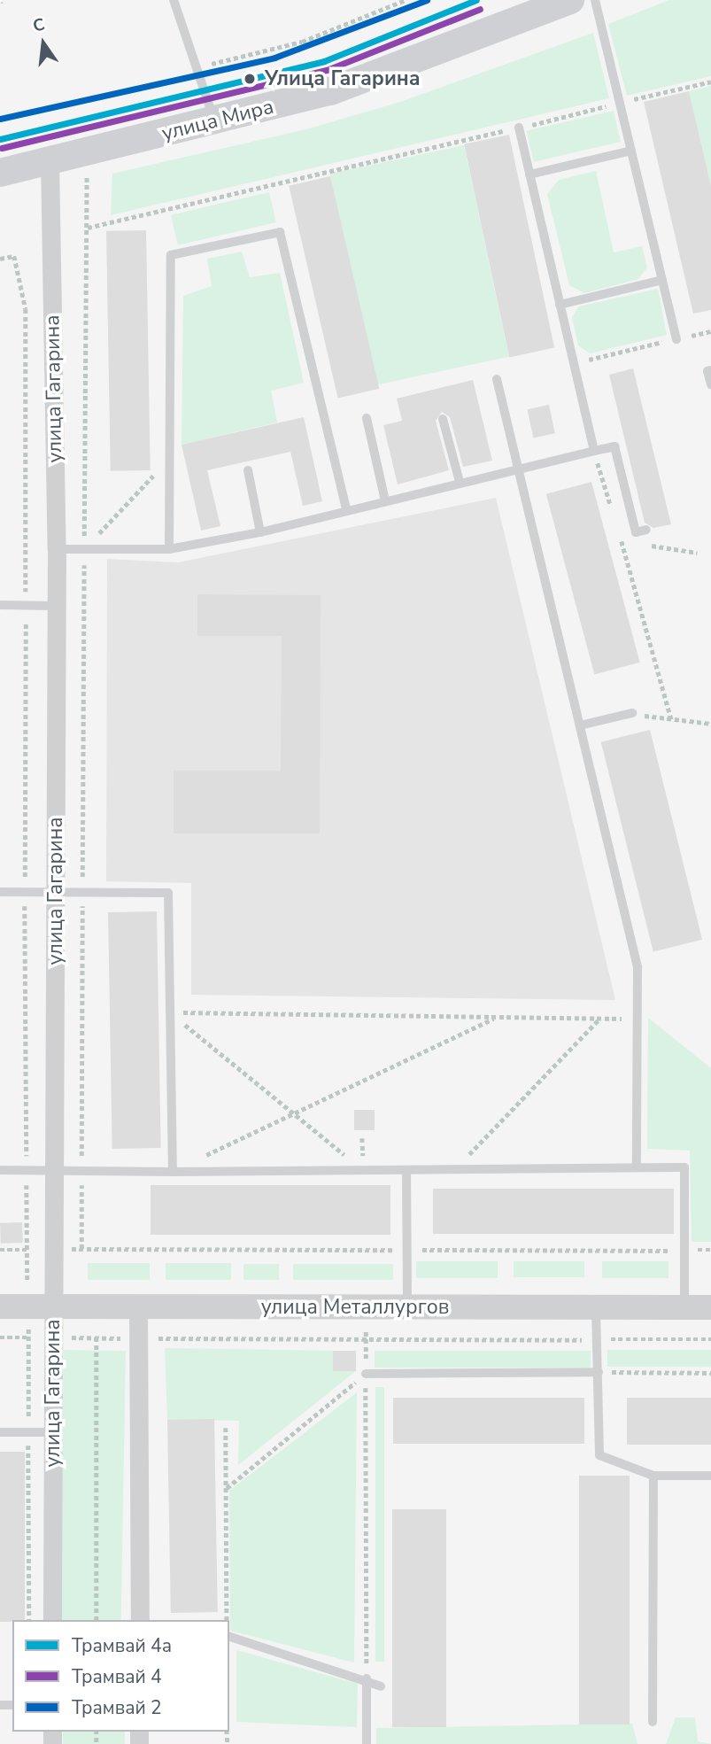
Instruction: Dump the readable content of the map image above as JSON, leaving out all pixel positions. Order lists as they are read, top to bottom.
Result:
{
  "streets": {
    "main road": ["улица Мира"],
    "street": ["улица Гагарина", "улица Металлургов"]
  },
  "crossings": [
    ["улица Мира", "улица Гагарина"],
    ["улица Гагарина", "улица Металлургов"]
  ],
  "places": ["Улица Гагарина"],
  "lines": ["tram line 4а", "tram line 2", "tram line 4"],
  "legend": ["Трамвай 4а", "Трамвай 4", "Трамвай 2"],
  "north": "top"
}
